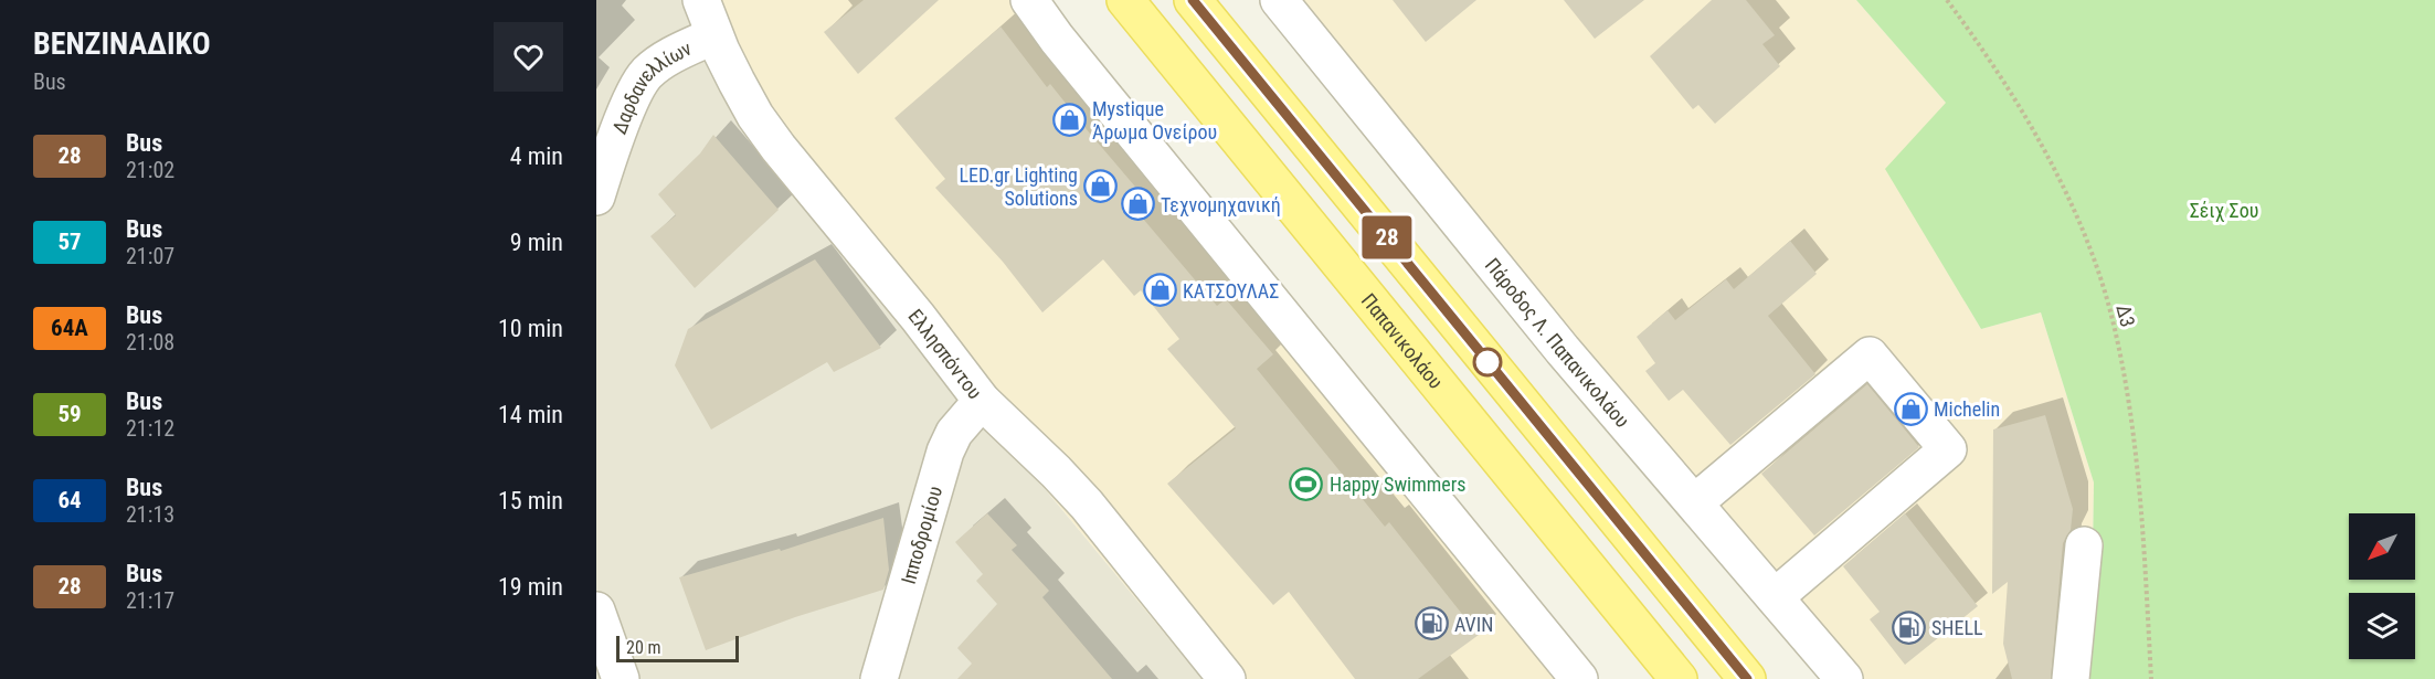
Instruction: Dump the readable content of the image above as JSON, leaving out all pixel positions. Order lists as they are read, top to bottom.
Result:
{
  "streets": {
    "main road": ["Παπανικολάου"],
    "street": [
      "Δαρδανελλίων",
      "Πάροδος Λ. Παπανικολάου",
      "Ελλησπόντου",
      "Ιπποδρομίου"
    ],
    "path": ["Δ3"]
  },
  "crossings": [
    ["Δαρδανελλίων", "Ελλησπόντου"],
    ["Ελλησπόντου", "Ιπποδρομίου"]
  ],
  "parks": ["Σέιχ Σου"],
  "places": {
    "shop": [
      "Mystique Άρωμα Ονείρου",
      "LED.gr Lighting Solutions",
      "Τεχνομηχανική",
      "ΚΑΤΣΟΥΛΑΣ",
      "Michelin"
    ],
    "sports": ["Happy Swimmers"],
    "fuel station": ["AVIN", "SHELL"]
  },
  "lines": ["bus line 28"],
  "scale_bar": "20 m",
  "north": "bottom left",
  "page": {
    "heading": ["ΒΕΝΖΙΝΑΔΙΚΟ", "Bus"],
    "on_map": "28",
    "list": [
      {
        "mark": "28",
        "name": "Bus",
        "note": "21:02",
        "value": "4 min"
      },
      {
        "mark": "57",
        "name": "Bus",
        "note": "21:07",
        "value": "9 min"
      },
      {
        "mark": "64Α",
        "name": "Bus",
        "note": "21:08",
        "value": "10 min"
      },
      {
        "mark": "59",
        "name": "Bus",
        "note": "21:12",
        "value": "14 min"
      },
      {
        "mark": "64",
        "name": "Bus",
        "note": "21:13",
        "value": "15 min"
      },
      {
        "mark": "28",
        "name": "Bus",
        "note": "21:17",
        "value": "19 min"
      }
    ],
    "scale": "20 m"
  }
}
